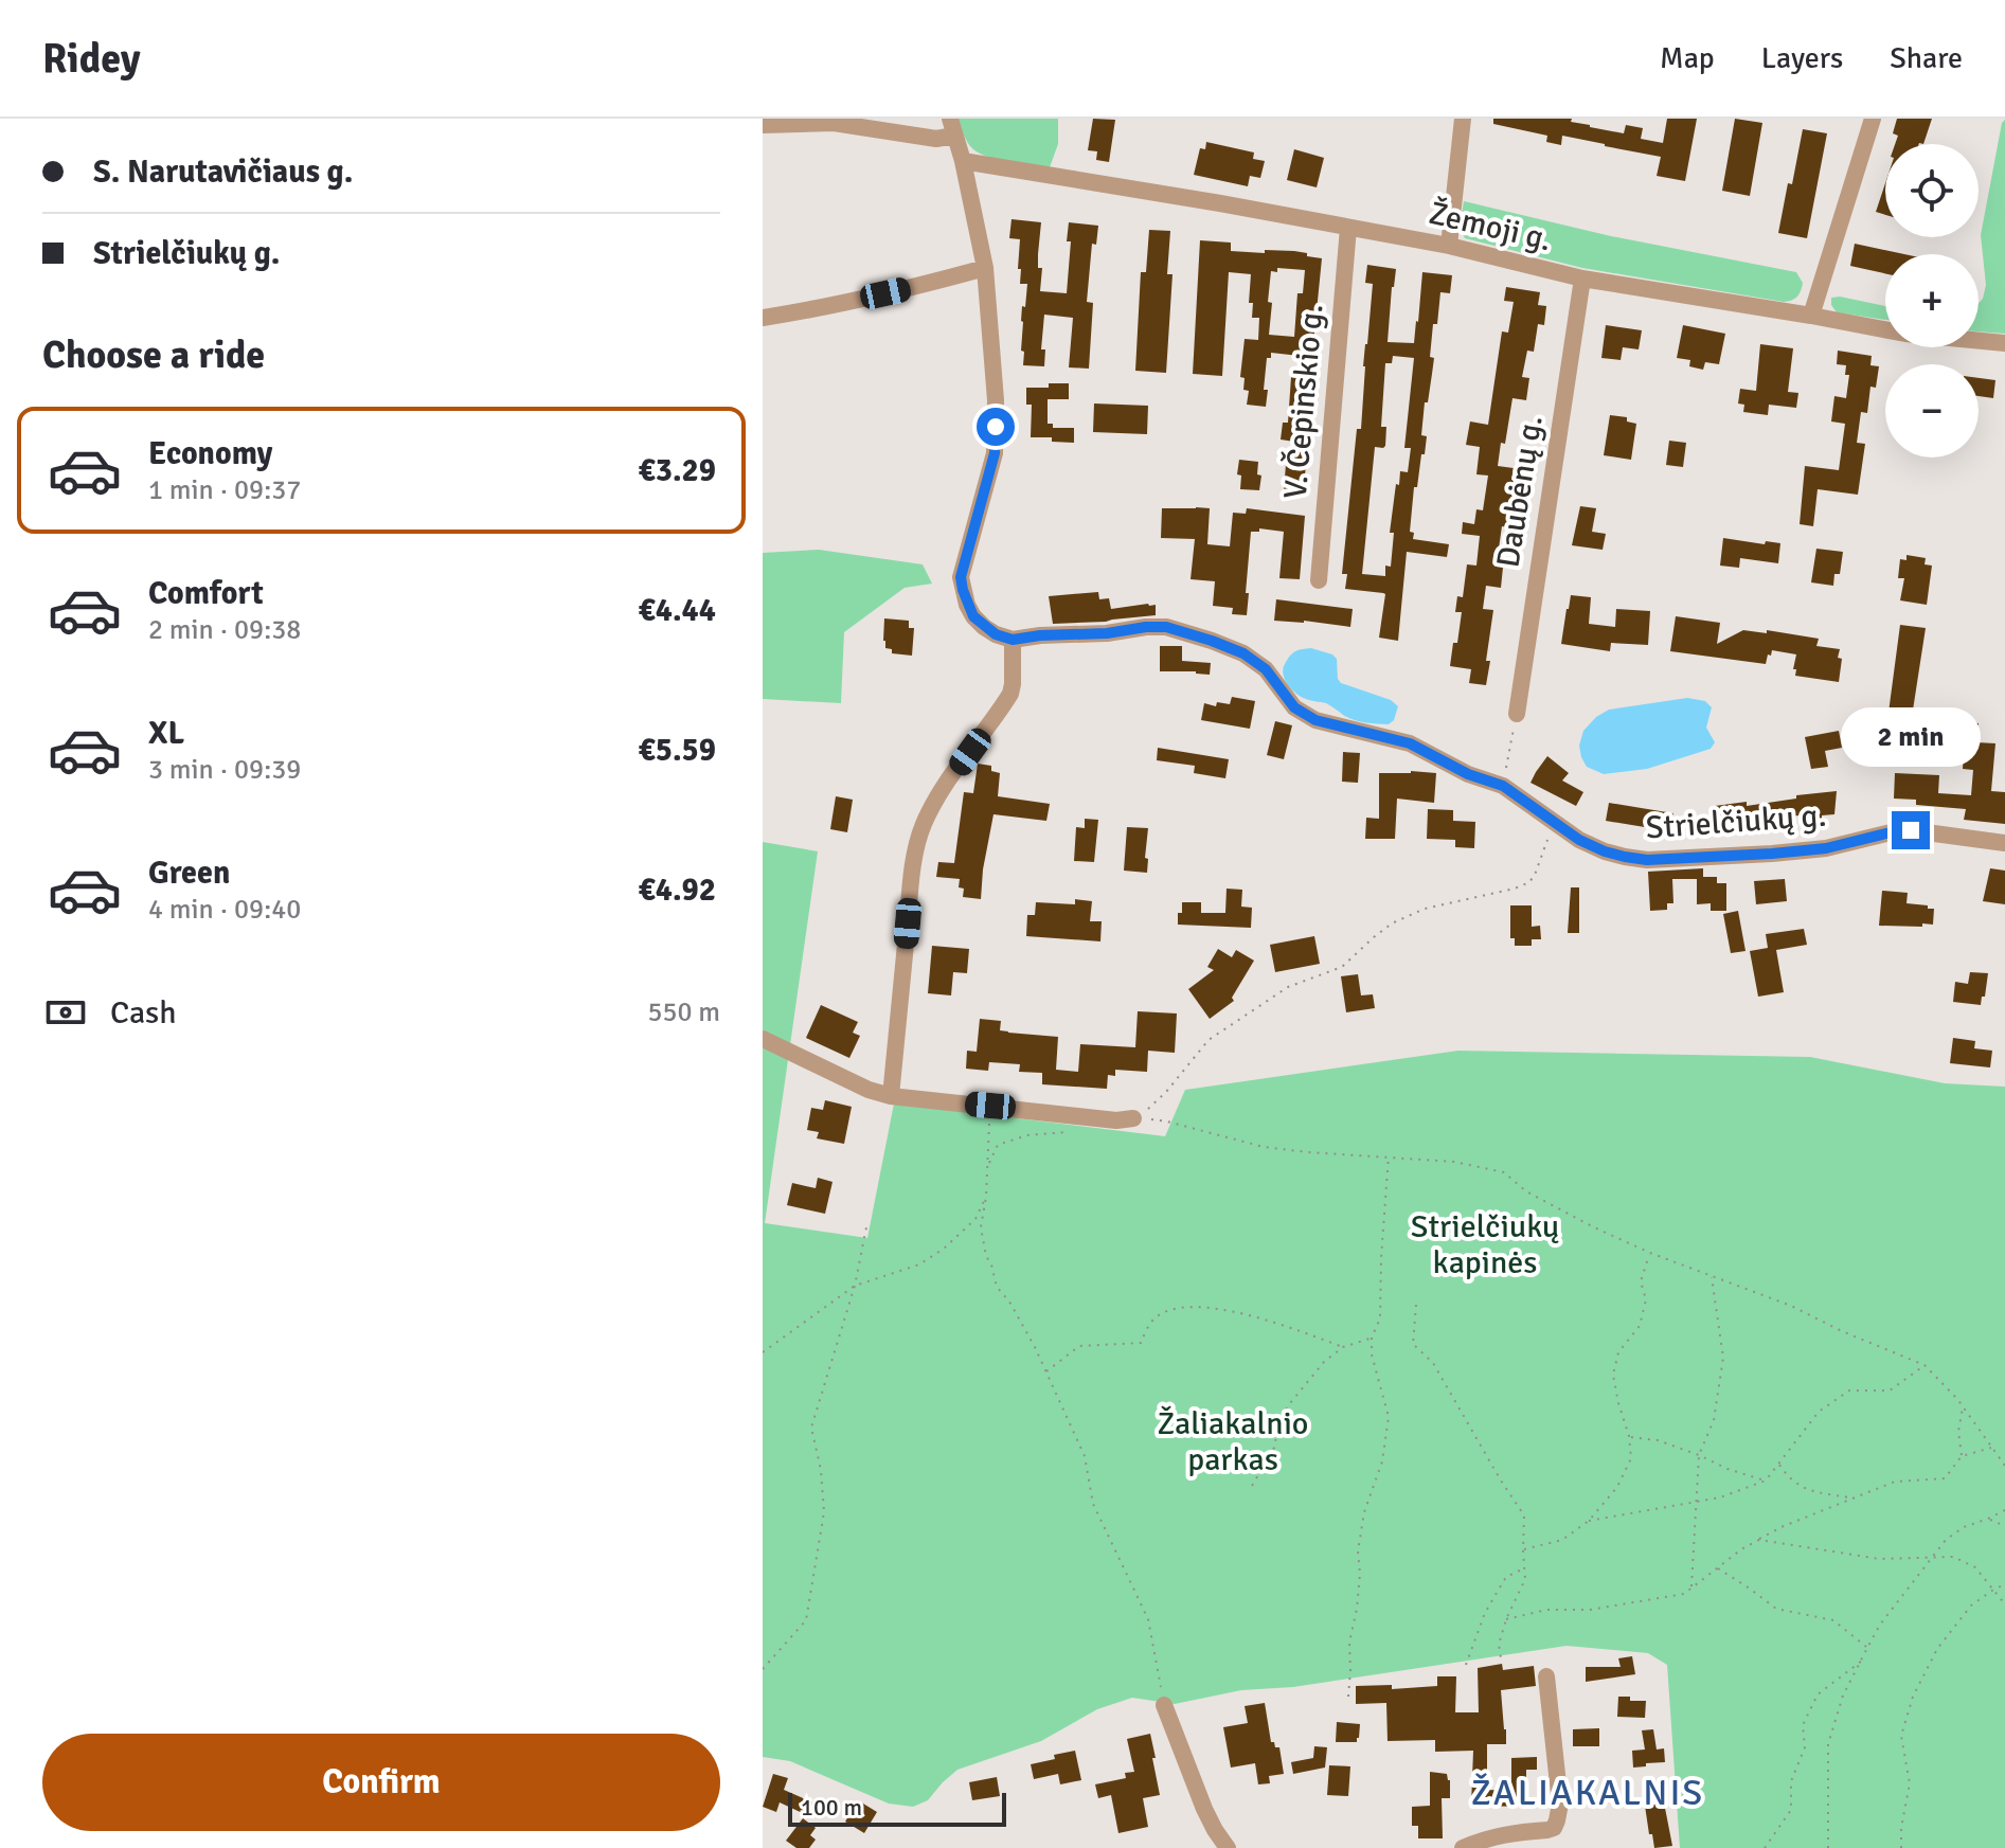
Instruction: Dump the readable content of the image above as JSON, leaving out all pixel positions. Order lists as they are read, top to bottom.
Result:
{
  "streets": {
    "street": [
      "Žemoji g.",
      "V. Čepinskio g.",
      "Daubėnų g.",
      "Strielčiukų g."
    ]
  },
  "crossings": [
    ["Žemoji g.", "V. Čepinskio g."],
    ["Žemoji g.", "Daubėnų g."]
  ],
  "districts": ["ŽALIAKALNIS"],
  "parks": ["Strielčiukų kapinės", "Žaliakalnio parkas"],
  "scale_bar": "100 m",
  "page": {
    "header": "Ridey",
    "nav": ["Map", "Layers", "Share"],
    "banner": ["S. Narutavičiaus g.", "Strielčiukų g."],
    "map_buttons": ["+", "−"],
    "heading": "Choose a ride",
    "list": [
      {
        "name": "Economy",
        "note": "1 min · 09:37",
        "value": "€3.29"
      },
      {
        "name": "Comfort",
        "note": "2 min · 09:38",
        "value": "€4.44"
      },
      {
        "name": "XL",
        "note": "3 min · 09:39",
        "value": "€5.59"
      },
      {
        "name": "Green",
        "note": "4 min · 09:40",
        "value": "€4.92"
      }
    ],
    "bubble": "2 min",
    "pay": ["Cash", "550 m"],
    "buttons": "Confirm",
    "scale": "100 m"
  }
}
